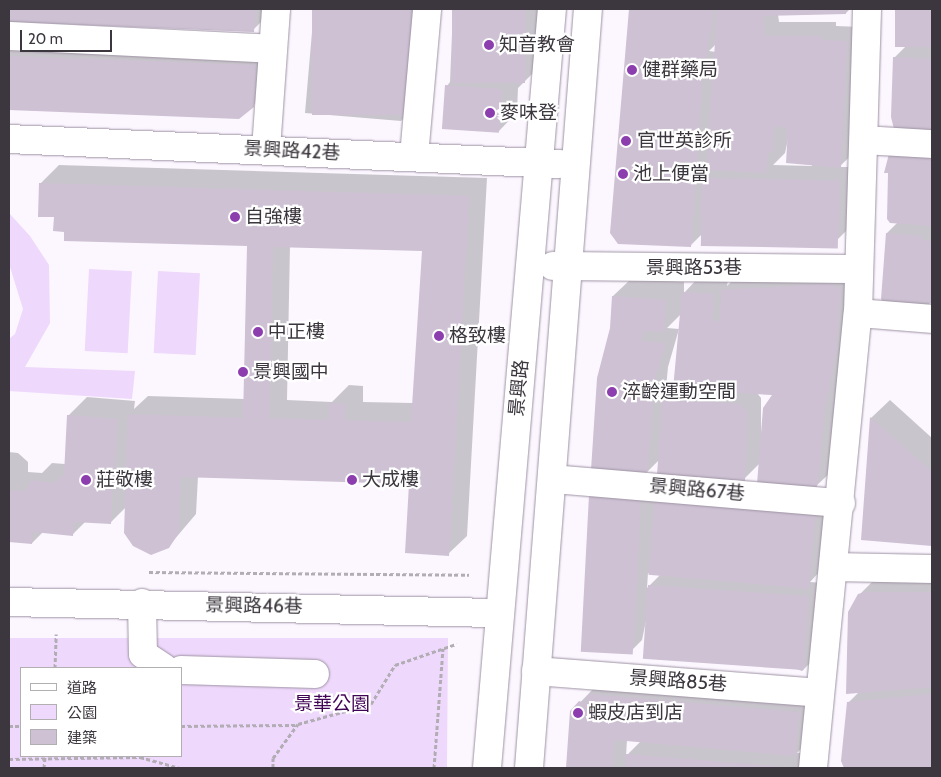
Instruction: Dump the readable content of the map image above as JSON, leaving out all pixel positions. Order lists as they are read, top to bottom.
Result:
{
  "streets": {
    "street": [
      "景興路42巷",
      "景興路53巷",
      "景興路",
      "景興路67巷",
      "景興路46巷",
      "景興路85巷"
    ]
  },
  "crossings": [
    ["景興路42巷", "景興路"],
    ["景興路53巷", "景興路"],
    ["景興路", "景興路46巷"]
  ],
  "parks": ["景華公園"],
  "places": [
    "知音教會",
    "健群藥局",
    "麥味登",
    "官世英診所",
    "池上便當",
    "自強樓",
    "中正樓",
    "格致樓",
    "景興國中",
    "淬齡運動空間",
    "莊敬樓",
    "大成樓",
    "蝦皮店到店"
  ],
  "legend": ["道路", "公園", "建築"],
  "scale_bar": "20 m"
}
